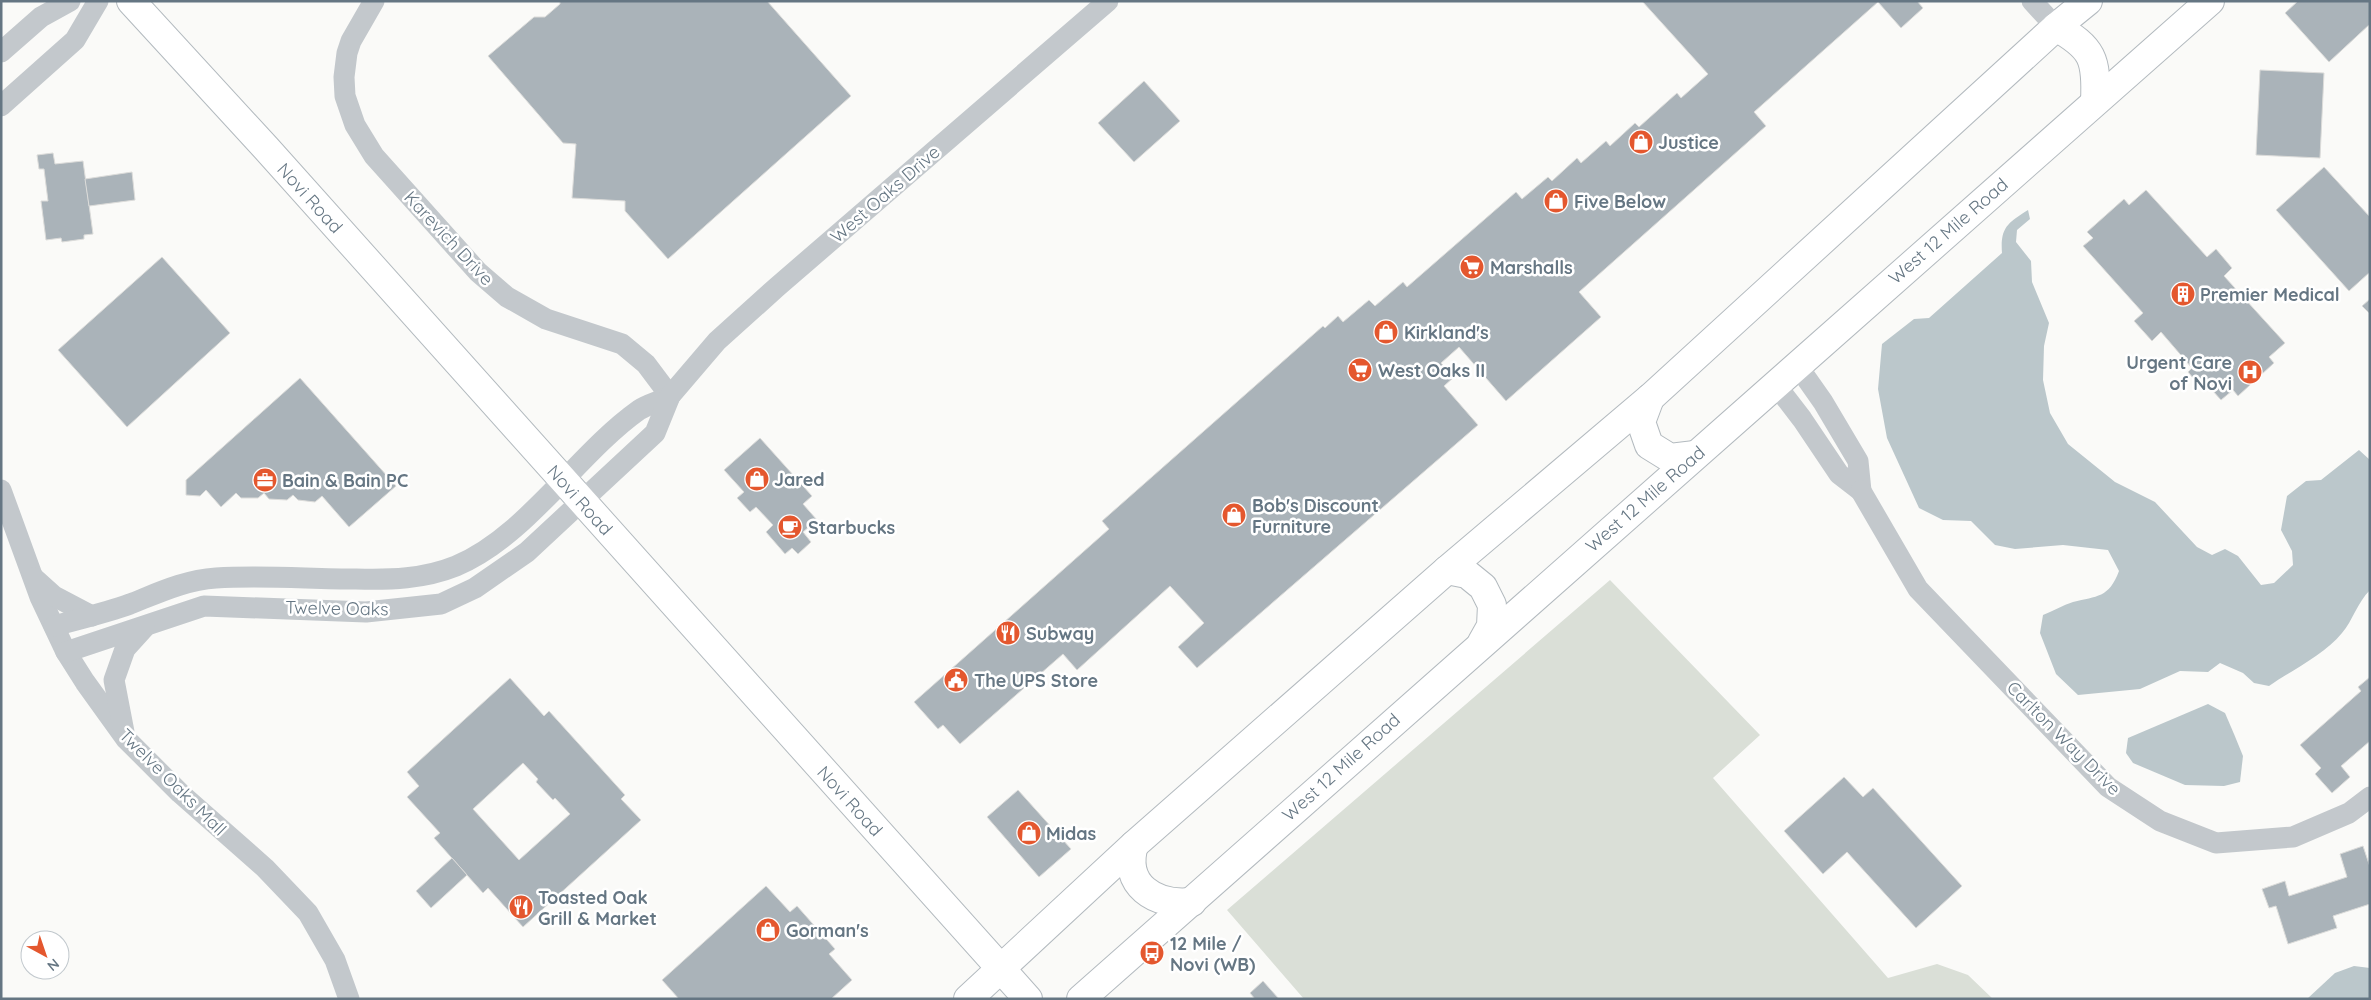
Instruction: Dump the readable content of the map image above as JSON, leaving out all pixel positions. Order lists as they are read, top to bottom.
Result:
{
  "streets": {
    "main road": ["Novi Road", "West 12 Mile Road"],
    "street": [
      "West Oaks Drive",
      "Karevich Drive",
      "Twelve Oaks",
      "Carlton Way Drive",
      "Twelve Oaks Mall"
    ]
  },
  "crossings": [
    ["West Oaks Drive", "Novi Road"],
    ["West Oaks Drive", "Karevich Drive"],
    ["West Oaks Drive", "Twelve Oaks"],
    ["Novi Road", "Twelve Oaks"],
    ["West 12 Mile Road", "Carlton Way Drive"],
    ["Twelve Oaks", "Twelve Oaks Mall"]
  ],
  "places": {
    "shop": [
      "Justice",
      "Five Below",
      "Kirkland's",
      "Jared",
      "Bob's Discount Furniture",
      "Midas",
      "Gorman's"
    ],
    "supermarket": ["Marshalls", "West Oaks II"],
    "building": ["Premier Medical"],
    "hospital": ["Urgent Care of Novi"],
    "office": ["Bain & Bain PC"],
    "cafe": ["Starbucks"],
    "restaurant": ["Subway", "Toasted Oak Grill & Market"],
    "public building": ["The UPS Store"],
    "bus stop": ["12 Mile / Novi (WB)"]
  },
  "north": "bottom right"
}
